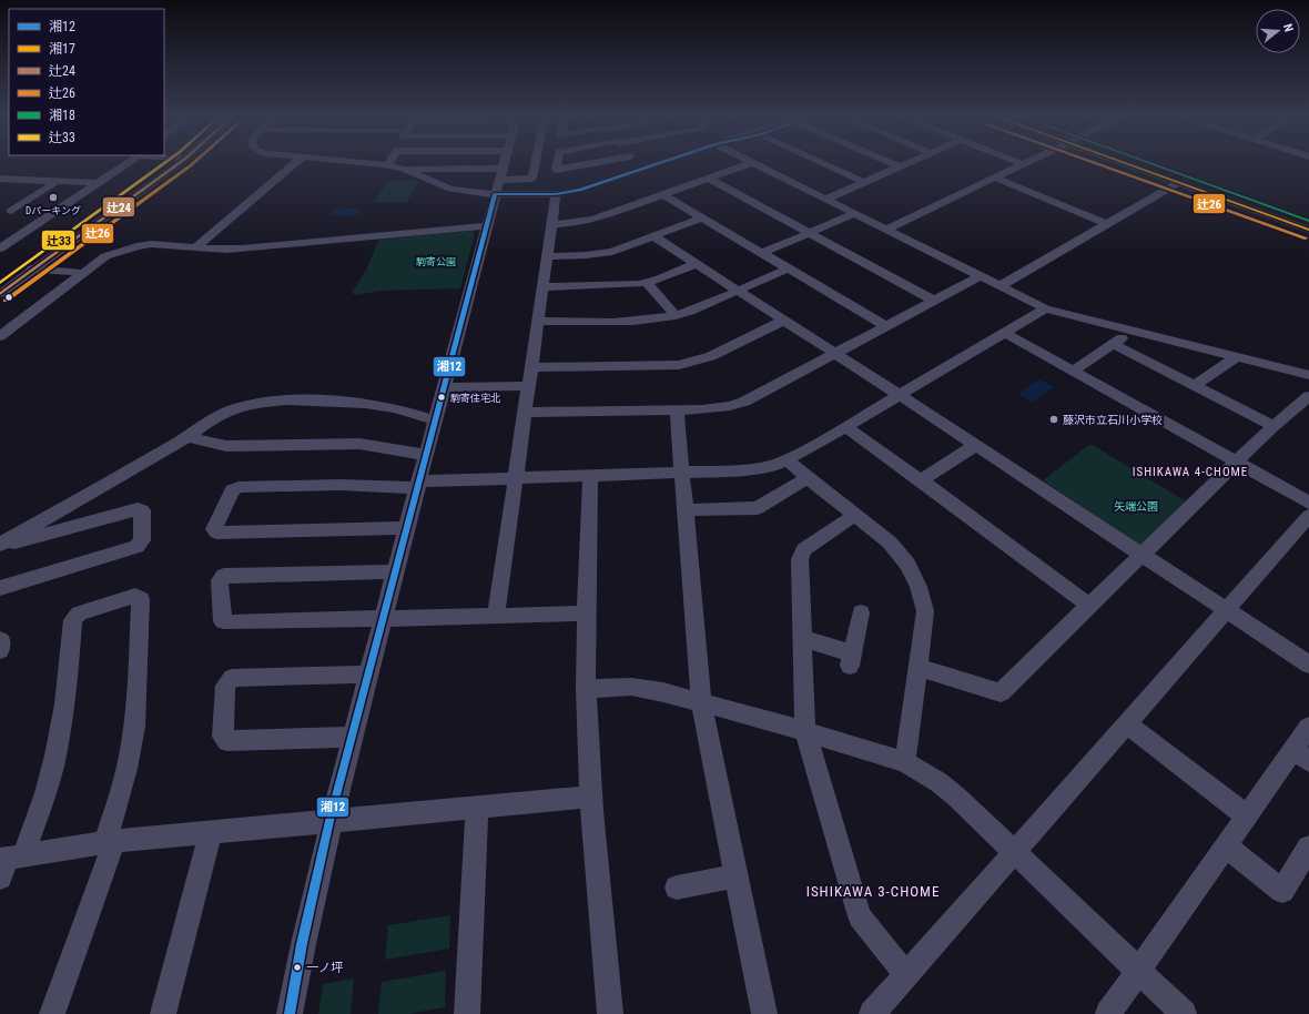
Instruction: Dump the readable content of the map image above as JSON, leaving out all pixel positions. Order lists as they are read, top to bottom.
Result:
{
  "districts": ["ISHIKAWA 4-CHOME", "ISHIKAWA 3-CHOME"],
  "parks": ["駒寄公園", "矢端公園"],
  "places": [
    "Dパーキング",
    "駒寄住宅北",
    "藤沢市立石川小学校",
    "一ノ坪"
  ],
  "lines": [
    "transit line 湘12",
    "transit line 湘17",
    "transit line 辻24",
    "transit line 辻26",
    "transit line 湘18",
    "transit line 辻33"
  ],
  "legend": [
    "湘12",
    "湘17",
    "辻24",
    "辻26",
    "湘18",
    "辻33"
  ],
  "north": "right"
}
